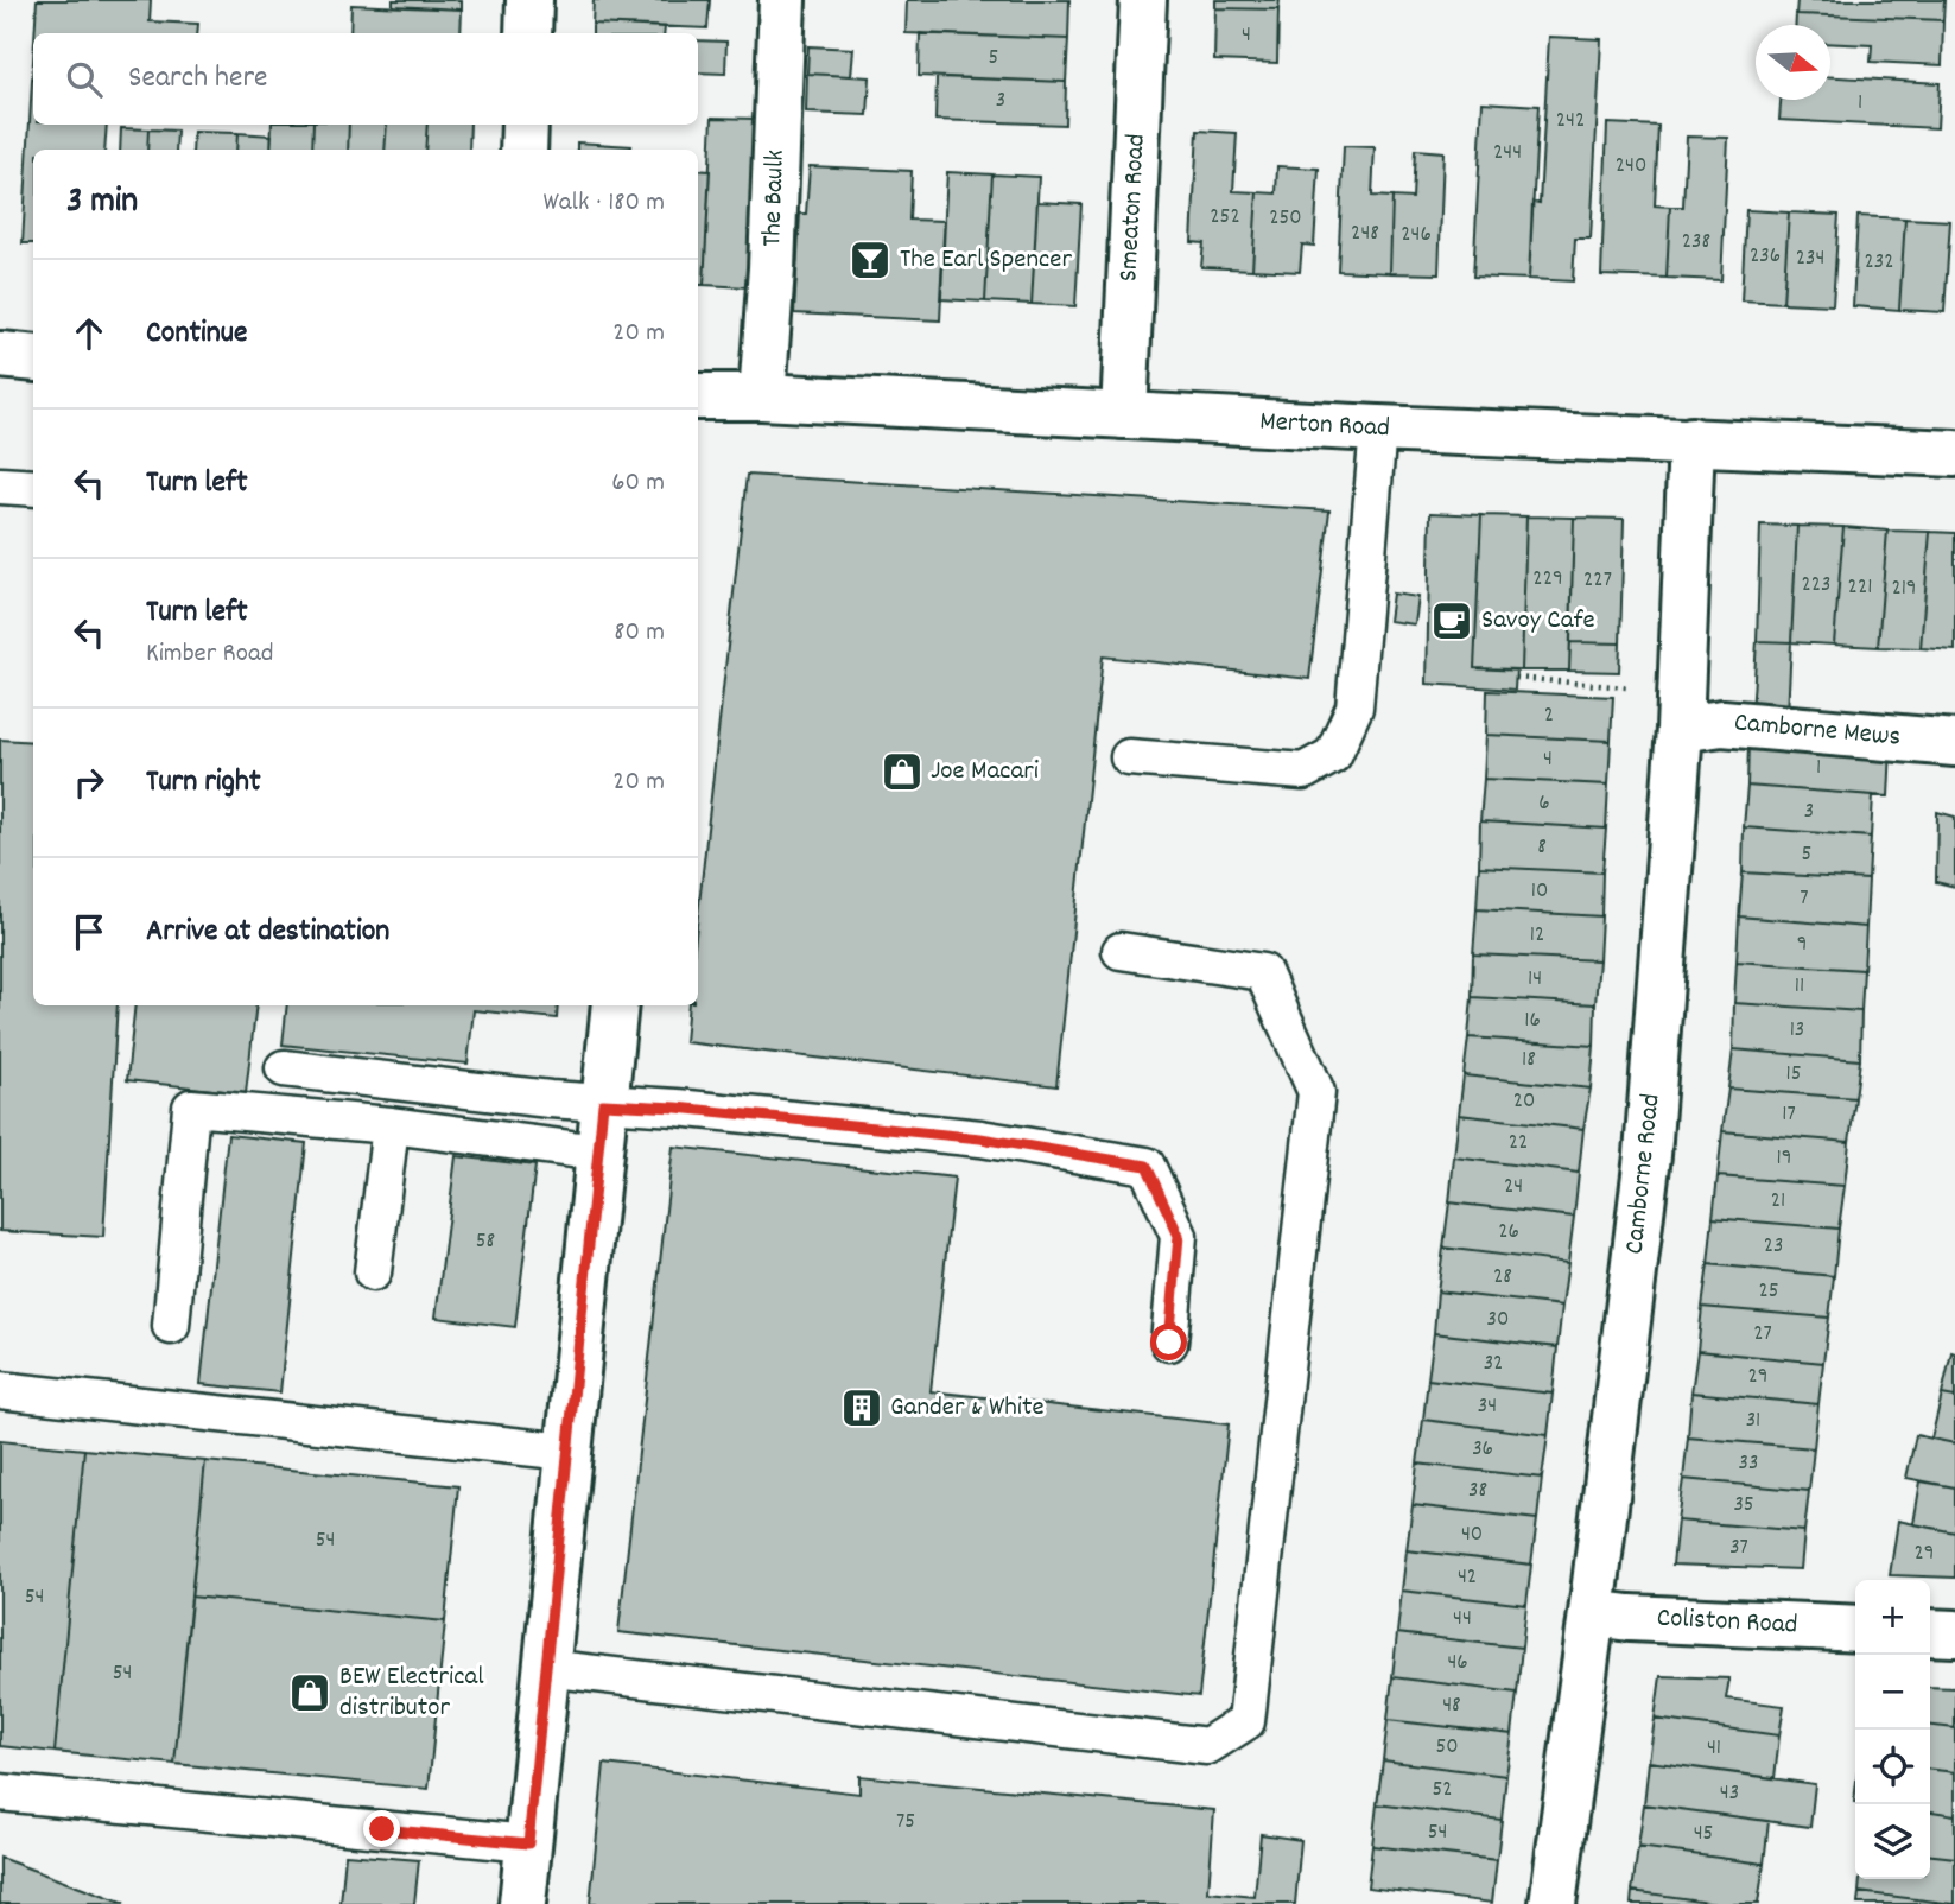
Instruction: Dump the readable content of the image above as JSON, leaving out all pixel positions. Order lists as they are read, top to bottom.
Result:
{
  "streets": {
    "street": [
      "The Baulk",
      "Smeaton Road",
      "Merton Road",
      "Camborne Mews",
      "Camborne Road",
      "Coliston Road"
    ]
  },
  "crossings": [
    ["The Baulk", "Merton Road"],
    ["Smeaton Road", "Merton Road"],
    ["Merton Road", "Camborne Road"],
    ["Camborne Mews", "Camborne Road"],
    ["Camborne Road", "Coliston Road"]
  ],
  "places": {
    "bar": ["The Earl Spencer"],
    "cafe": ["Savoy Cafe"],
    "shop": ["Joe Macari", "BEW Electrical distributor"],
    "building": ["Gander & White"]
  },
  "house_numbers": [
    "4",
    "5",
    "3",
    "1",
    "242",
    "244",
    "240",
    "252",
    "250",
    "248",
    "246",
    "238",
    "236",
    "234",
    "232",
    "229",
    "227",
    "223",
    "221",
    "219",
    "2",
    "4",
    "1",
    "6",
    "3",
    "8",
    "5",
    "10",
    "7",
    "12",
    "9",
    "14",
    "11",
    "16",
    "13",
    "18",
    "15",
    "20",
    "17",
    "22",
    "19",
    "24",
    "21",
    "26",
    "58",
    "23",
    "28",
    "25",
    "30",
    "27",
    "32",
    "29",
    "34",
    "31",
    "36",
    "33",
    "38",
    "35",
    "40",
    "54",
    "37",
    "29",
    "42",
    "54",
    "44",
    "46",
    "54",
    "48",
    "50",
    "41",
    "52",
    "43",
    "75",
    "54",
    "45"
  ],
  "north": "right",
  "page": {
    "search": "Search here",
    "heading": ["3 min", "Walk · 180 m"],
    "list": [
      ["Continue", "20 m"],
      ["Turn left", "60 m"],
      ["Turn left", "Kimber Road", "80 m"],
      ["Turn right", "20 m"],
      "Arrive at destination"
    ],
    "map_buttons": ["+", "−"]
  }
}
